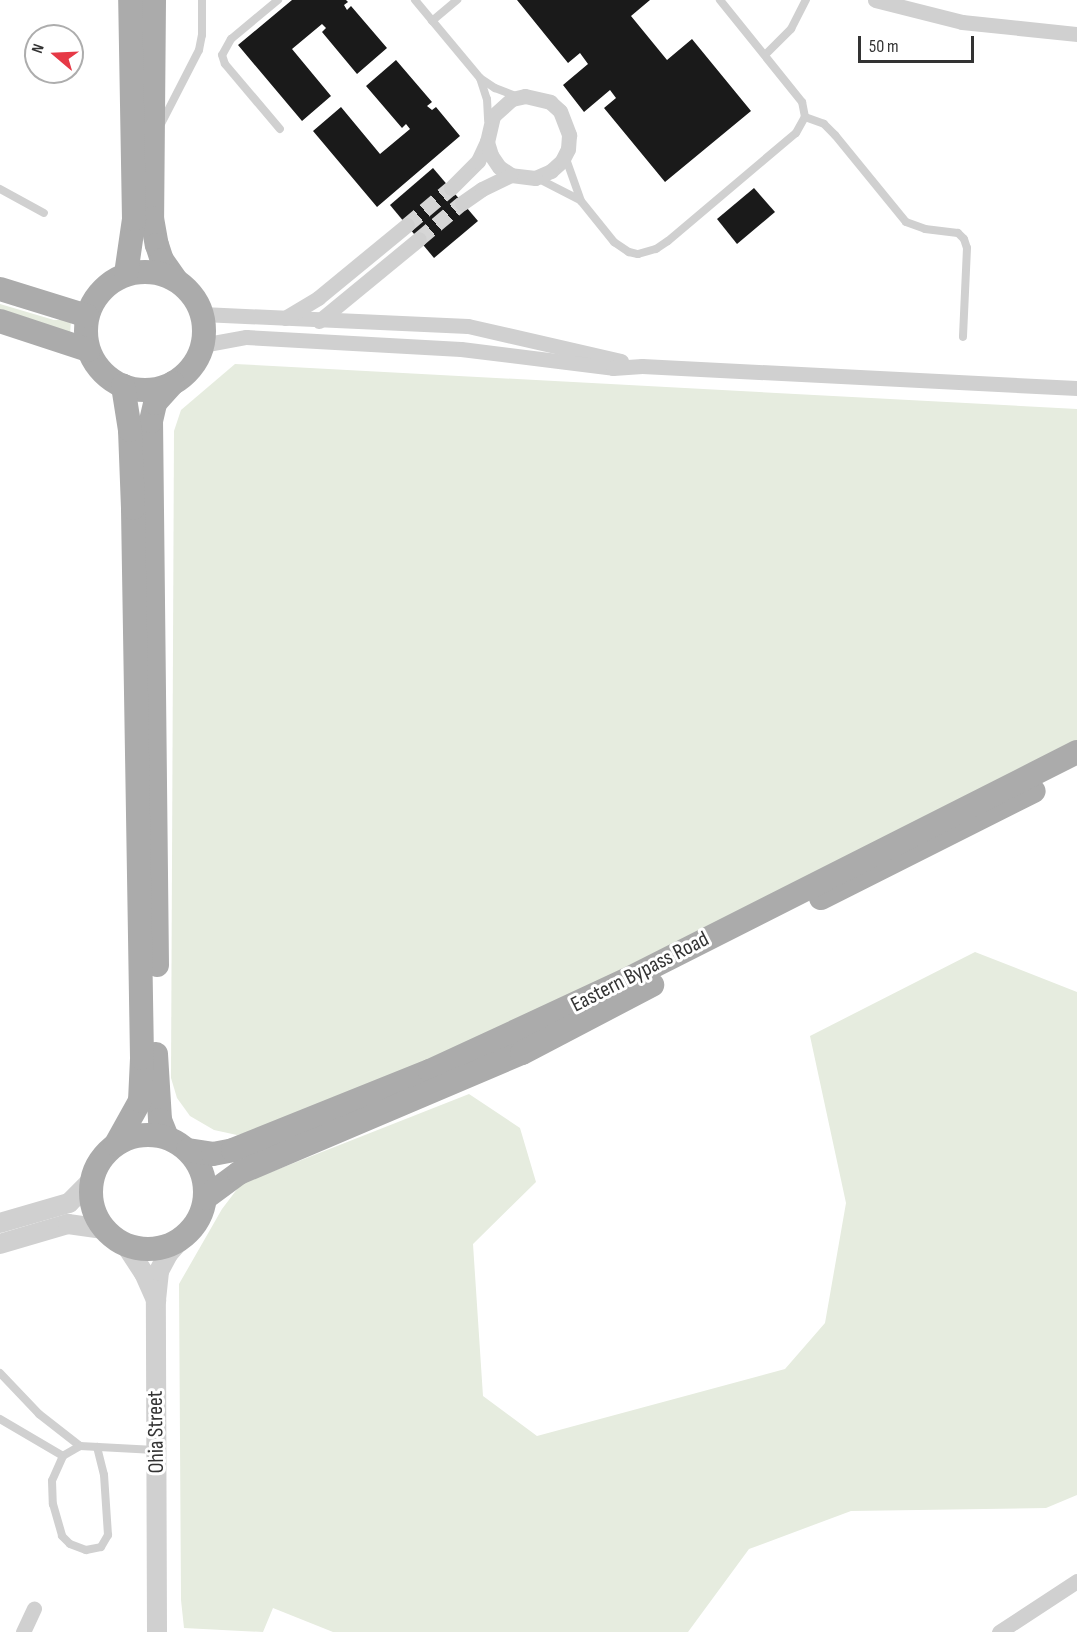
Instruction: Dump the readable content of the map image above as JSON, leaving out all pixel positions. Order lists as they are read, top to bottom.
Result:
{
  "streets": {
    "main road": ["Eastern Bypass Road"],
    "street": ["Ohia Street"]
  },
  "crossings": [
    ["Eastern Bypass Road", "Ohia Street"]
  ],
  "scale_bar": "50 m",
  "north": "left"
}
